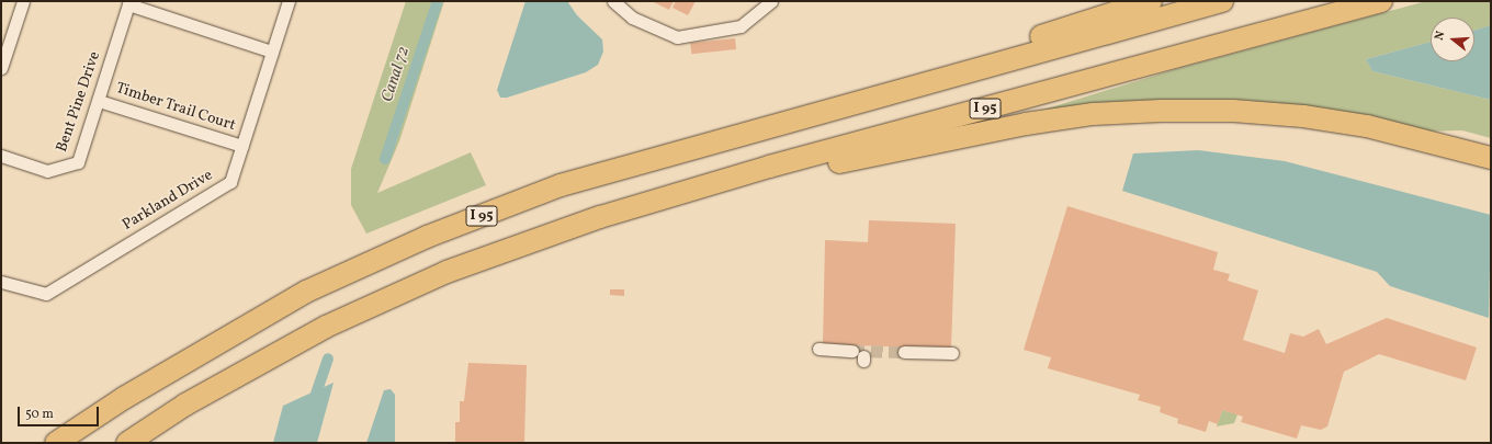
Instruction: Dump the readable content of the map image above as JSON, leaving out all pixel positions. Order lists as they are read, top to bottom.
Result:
{
  "streets": {
    "highway": ["I 95"],
    "street": ["Bent Pine Drive", "Timber Trail Court", "Parkland Drive"]
  },
  "crossings": [
    ["Bent Pine Drive", "Timber Trail Court"],
    ["Timber Trail Court", "Parkland Drive"]
  ],
  "water": ["Canal 72"],
  "scale_bar": "50 m",
  "north": "left"
}
